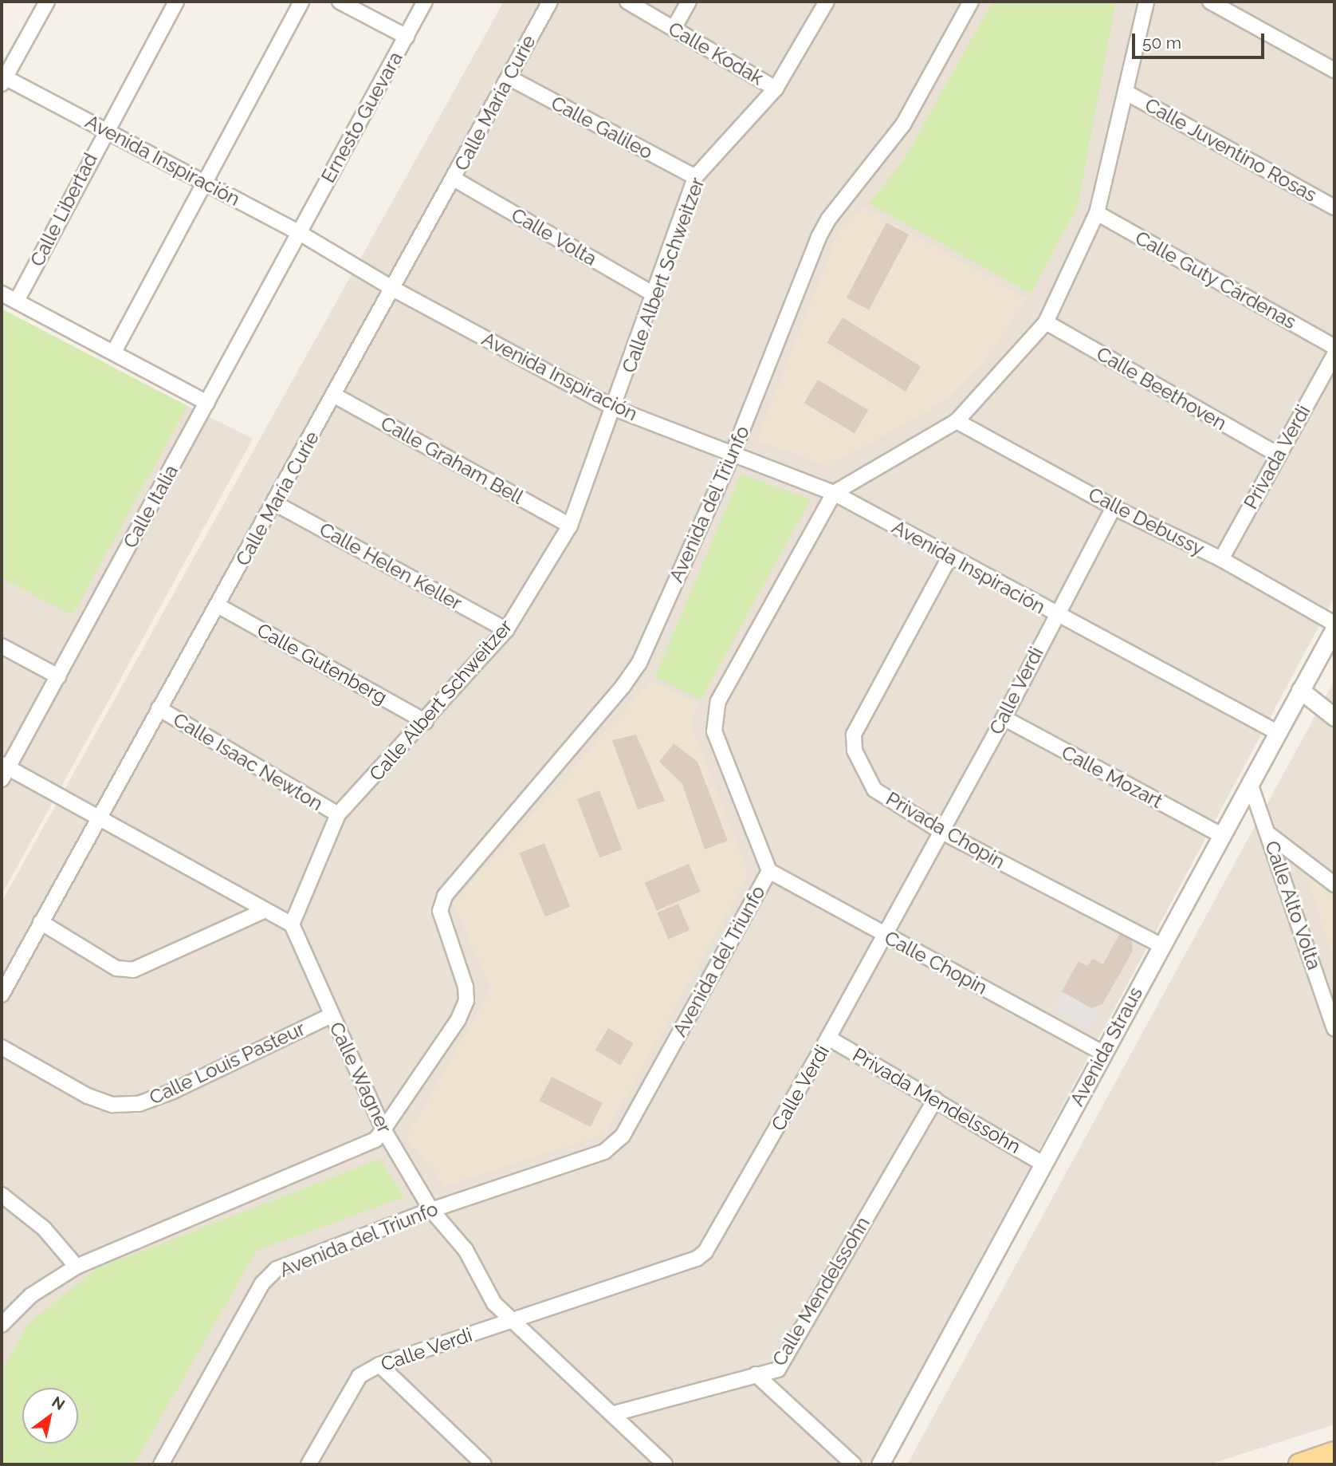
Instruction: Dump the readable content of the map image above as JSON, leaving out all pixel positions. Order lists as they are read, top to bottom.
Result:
{
  "streets": {
    "street": [
      "Calle Kodak",
      "Calle María Curie",
      "Ernesto Guevara",
      "Calle Galileo",
      "Calle Juventino Rosas",
      "Avenida Inspiración",
      "Calle Libertad",
      "Calle Volta",
      "Calle Albert Schweitzer",
      "Calle Guty Cárdenas",
      "Calle Beethoven",
      "Privada Verdi",
      "Calle Graham Bell",
      "Avenida del Triunfo",
      "Calle Italia",
      "Calle Debussy",
      "Calle Helen Keller",
      "Calle Gutenberg",
      "Calle Verdi",
      "Calle Isaac Newton",
      "Calle Mozart",
      "Privada Chopin",
      "Calle Alto Volta",
      "Calle Chopin",
      "Avenida Straus",
      "Calle Louis Pasteur",
      "Calle Wagner",
      "Privada Mendelssohn",
      "Calle Mendelssohn"
    ]
  },
  "crossings": [
    ["Calle Kodak", "Calle Albert Schweitzer"],
    ["Calle María Curie", "Calle Galileo"],
    ["Calle María Curie", "Avenida Inspiración"],
    ["Calle María Curie", "Calle Volta"],
    ["Calle María Curie", "Calle Graham Bell"],
    ["Calle María Curie", "Calle Helen Keller"],
    ["Calle María Curie", "Calle Gutenberg"],
    ["Calle María Curie", "Calle Isaac Newton"],
    ["Ernesto Guevara", "Avenida Inspiración"],
    ["Ernesto Guevara", "Calle Italia"],
    ["Calle Galileo", "Calle Albert Schweitzer"],
    ["Avenida Inspiración", "Calle Libertad"],
    ["Avenida Inspiración", "Calle Albert Schweitzer"],
    ["Avenida Inspiración", "Avenida del Triunfo"],
    ["Avenida Inspiración", "Calle Italia"],
    ["Avenida Inspiración", "Calle Verdi"],
    ["Avenida Inspiración", "Privada Chopin"],
    ["Avenida Inspiración", "Avenida Straus"],
    ["Calle Volta", "Calle Albert Schweitzer"],
    ["Calle Albert Schweitzer", "Calle Graham Bell"],
    ["Calle Albert Schweitzer", "Calle Helen Keller"],
    ["Calle Albert Schweitzer", "Calle Gutenberg"],
    ["Calle Albert Schweitzer", "Calle Isaac Newton"],
    ["Calle Albert Schweitzer", "Calle Wagner"],
    ["Calle Beethoven", "Privada Verdi"],
    ["Privada Verdi", "Calle Debussy"],
    ["Avenida del Triunfo", "Calle Chopin"],
    ["Avenida del Triunfo", "Calle Wagner"],
    ["Calle Debussy", "Calle Verdi"],
    ["Calle Verdi", "Calle Mozart"],
    ["Calle Verdi", "Privada Chopin"],
    ["Calle Verdi", "Calle Chopin"],
    ["Calle Verdi", "Calle Wagner"],
    ["Calle Verdi", "Privada Mendelssohn"],
    ["Calle Mozart", "Avenida Straus"],
    ["Privada Chopin", "Avenida Straus"],
    ["Calle Alto Volta", "Avenida Straus"],
    ["Calle Chopin", "Avenida Straus"],
    ["Avenida Straus", "Privada Mendelssohn"],
    ["Calle Louis Pasteur", "Calle Wagner"],
    ["Calle Wagner", "Calle Mendelssohn"],
    ["Privada Mendelssohn", "Calle Mendelssohn"]
  ],
  "scale_bar": "50 m",
  "north": "top right"
}
